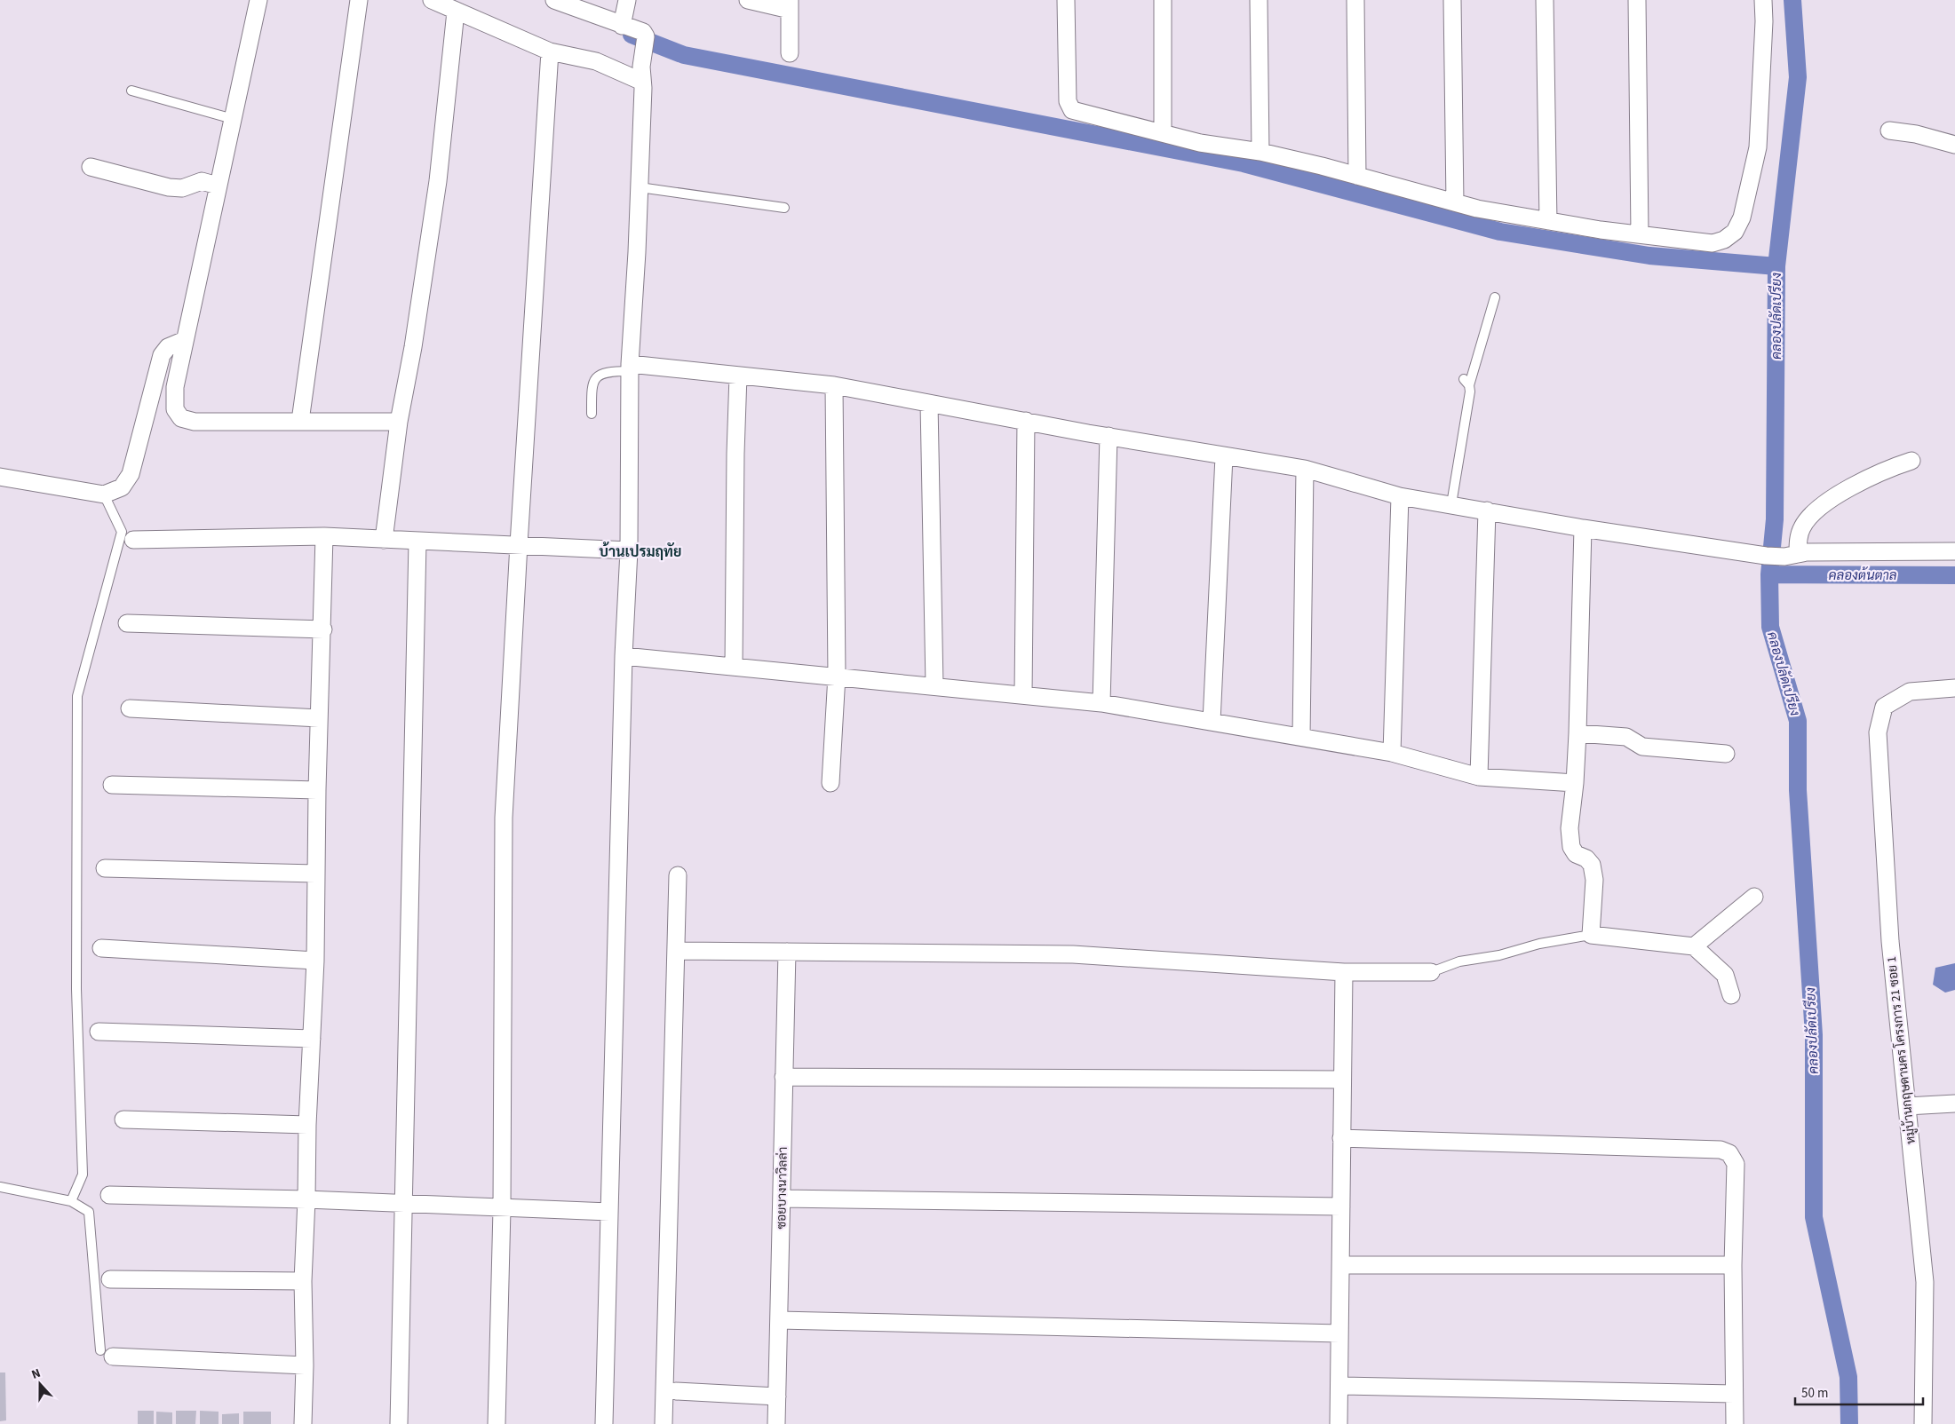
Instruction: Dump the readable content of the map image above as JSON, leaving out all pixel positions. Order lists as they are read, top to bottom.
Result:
{
  "streets": {
    "street": ["หมู่บ้านกฤษดานคร โครงการ 21 ซอย 1", "ซอยบางนาวิลล่า"]
  },
  "districts": ["บ้านเปรมฤทัย"],
  "water": ["คลองปลัดเปรียง", "คลองต้นตาล"],
  "scale_bar": "50 m",
  "north": "top"
}
